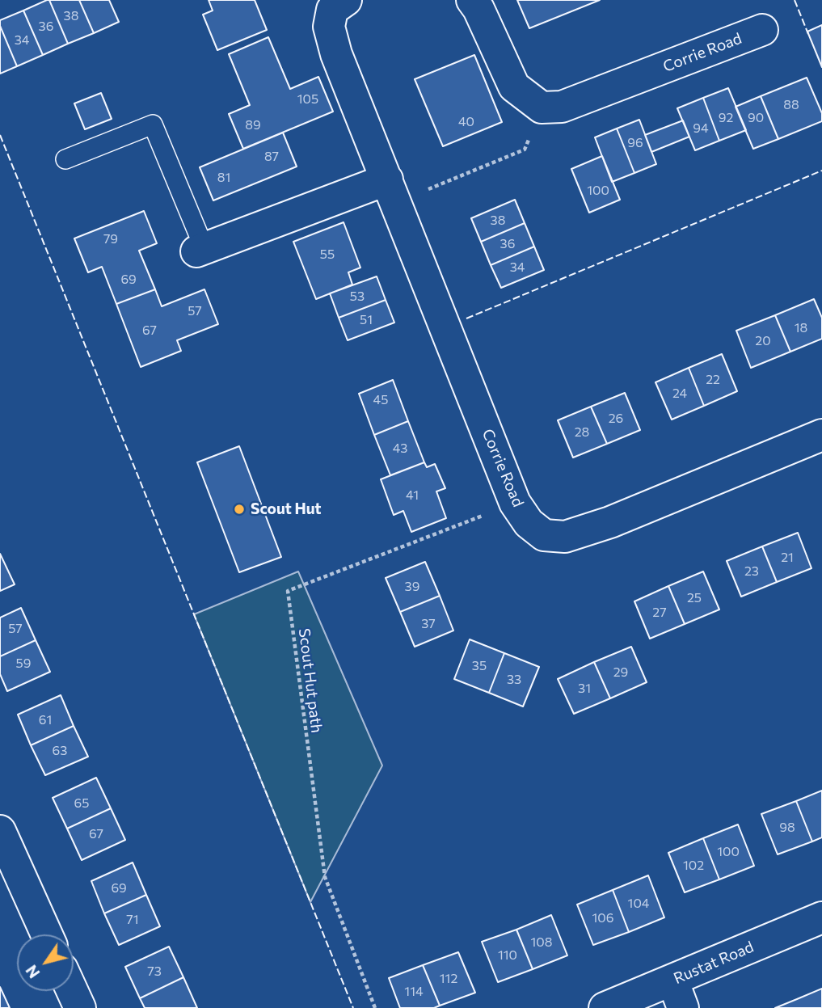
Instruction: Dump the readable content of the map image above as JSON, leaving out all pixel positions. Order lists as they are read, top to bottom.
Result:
{
  "streets": {
    "street": ["Corrie Road", "Rustat Road"],
    "path": ["Scout Hut path"]
  },
  "crossings": [
    ["Corrie Road", "Scout Hut path"]
  ],
  "places": ["Scout Hut"],
  "house_numbers": [
    "38",
    "36",
    "34",
    "105",
    "88",
    "92",
    "90",
    "40",
    "89",
    "94",
    "96",
    "87",
    "81",
    "100",
    "38",
    "79",
    "36",
    "55",
    "34",
    "69",
    "53",
    "57",
    "51",
    "18",
    "67",
    "20",
    "22",
    "24",
    "45",
    "26",
    "28",
    "43",
    "41",
    "21",
    "23",
    "39",
    "25",
    "27",
    "37",
    "57",
    "59",
    "35",
    "29",
    "33",
    "31",
    "61",
    "63",
    "65",
    "98",
    "67",
    "100",
    "102",
    "69",
    "104",
    "106",
    "71",
    "108",
    "110",
    "73",
    "112",
    "114"
  ],
  "north": "bottom left"
}
